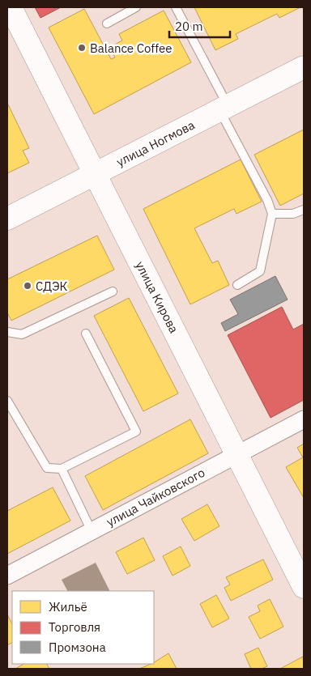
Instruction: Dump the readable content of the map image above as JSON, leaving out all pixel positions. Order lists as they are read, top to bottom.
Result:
{
  "streets": {
    "main road": ["улица Ногмова", "улица Кирова"],
    "street": ["улица Чайковского"]
  },
  "crossings": [
    ["улица Ногмова", "улица Кирова"],
    ["улица Кирова", "улица Чайковского"]
  ],
  "places": ["Balance Coffee", "СДЭК"],
  "legend": ["Жильё", "Торговля", "Промзона"],
  "scale_bar": "20 m"
}
